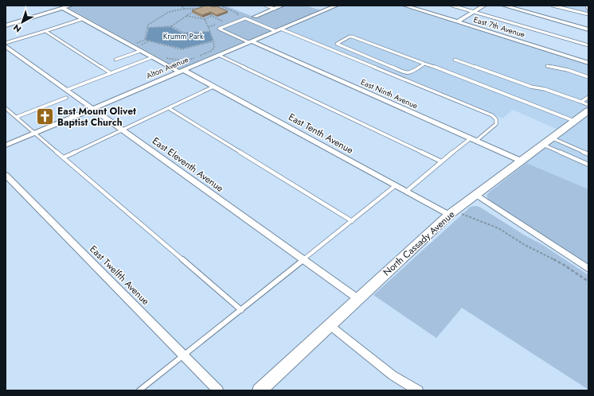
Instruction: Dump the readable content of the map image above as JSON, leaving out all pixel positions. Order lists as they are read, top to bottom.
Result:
{
  "streets": {
    "main road": ["North Cassady Avenue"],
    "street": [
      "East 7th Avenue",
      "Alton Avenue",
      "East Ninth Avenue",
      "East Tenth Avenue",
      "East Eleventh Avenue",
      "East Twelfth Avenue"
    ]
  },
  "crossings": [
    ["Alton Avenue", "East Ninth Avenue"],
    ["Alton Avenue", "East Tenth Avenue"],
    ["Alton Avenue", "East Eleventh Avenue"],
    ["East Ninth Avenue", "North Cassady Avenue"],
    ["East Tenth Avenue", "North Cassady Avenue"],
    ["East Eleventh Avenue", "North Cassady Avenue"]
  ],
  "parks": ["Krumm Park"],
  "places": {
    "church": ["East Mount Olivet Baptist Church"]
  },
  "north": "bottom left"
}
